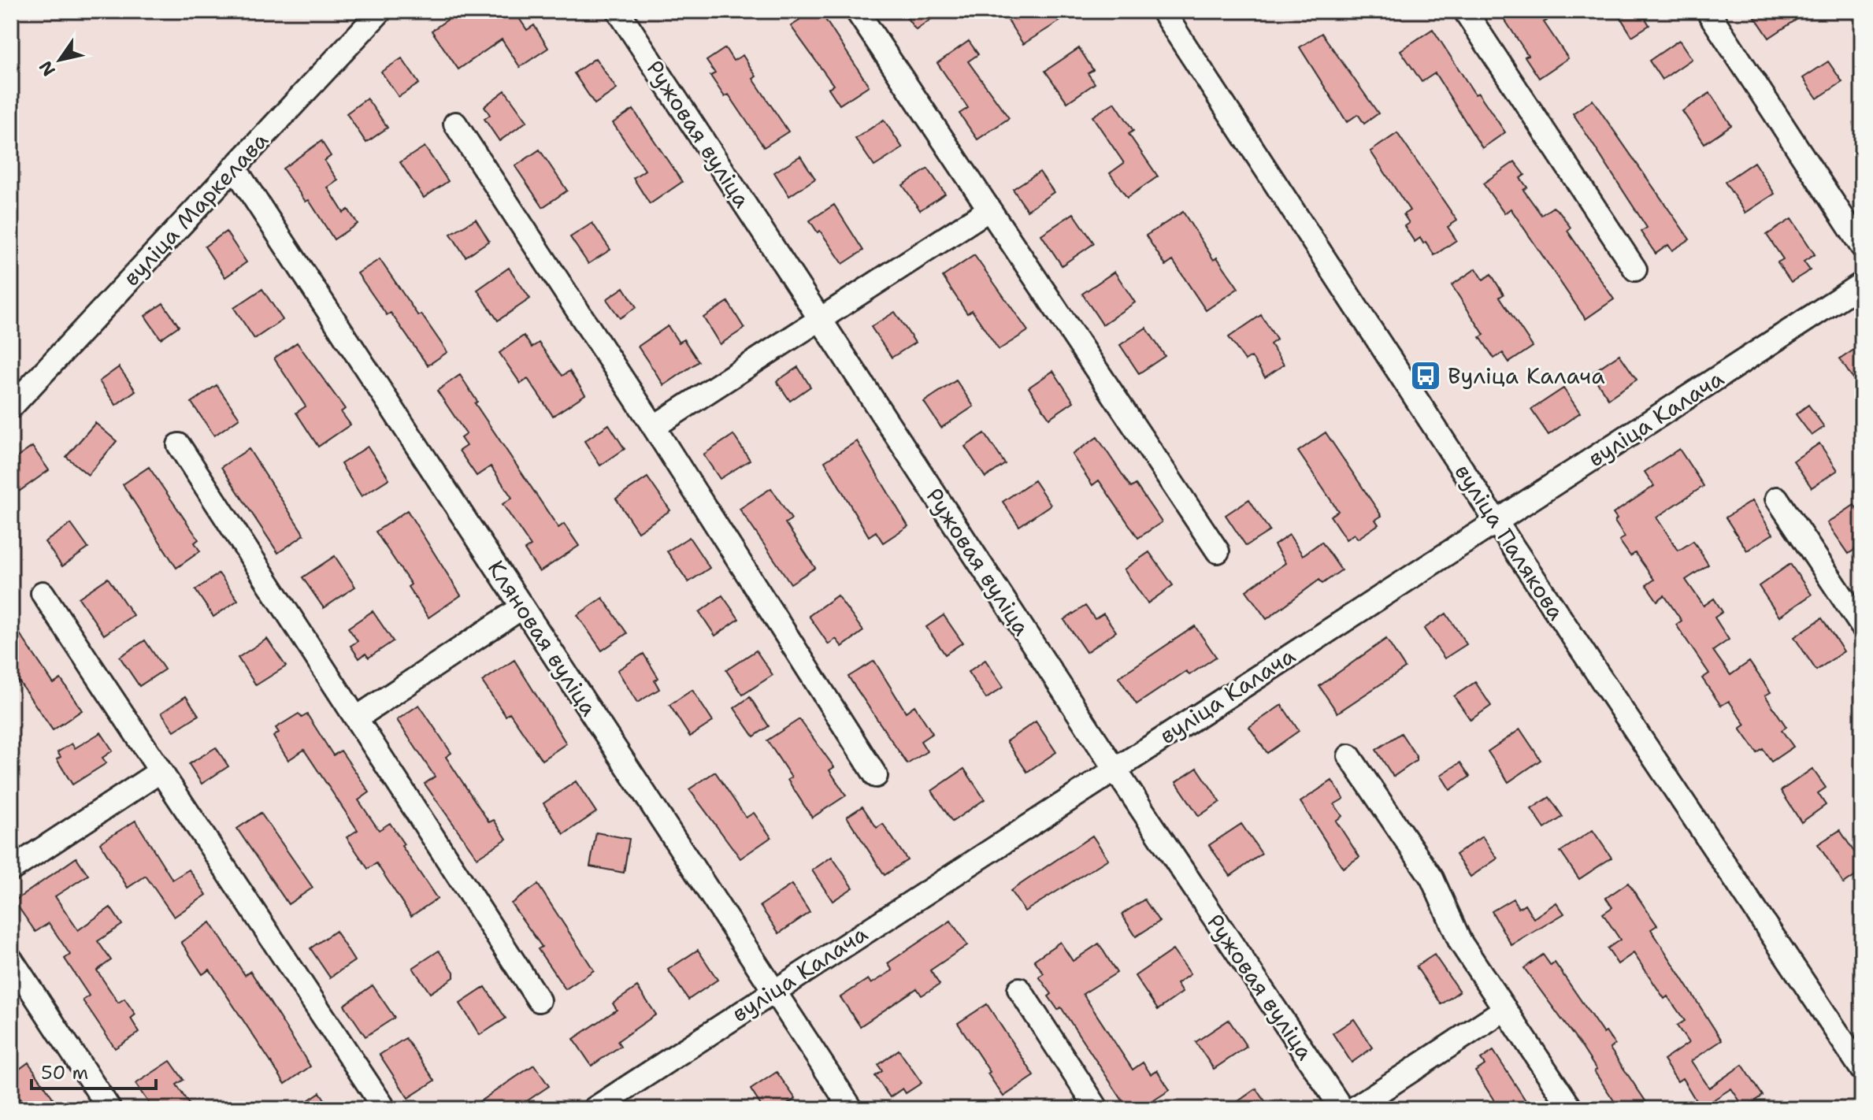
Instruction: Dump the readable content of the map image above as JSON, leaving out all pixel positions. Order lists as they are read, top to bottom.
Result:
{
  "streets": {
    "street": [
      "Ружовая вуліца",
      "вуліца Маркелава",
      "вуліца Калача",
      "вуліца Палякова",
      "Кляновая вуліца"
    ]
  },
  "crossings": [
    ["Ружовая вуліца", "вуліца Калача"],
    ["вуліца Маркелава", "Кляновая вуліца"],
    ["вуліца Калача", "вуліца Палякова"],
    ["вуліца Калача", "Кляновая вуліца"]
  ],
  "places": {
    "bus stop": ["Вуліца Калача"]
  },
  "scale_bar": "50 m",
  "north": "bottom left"
}
